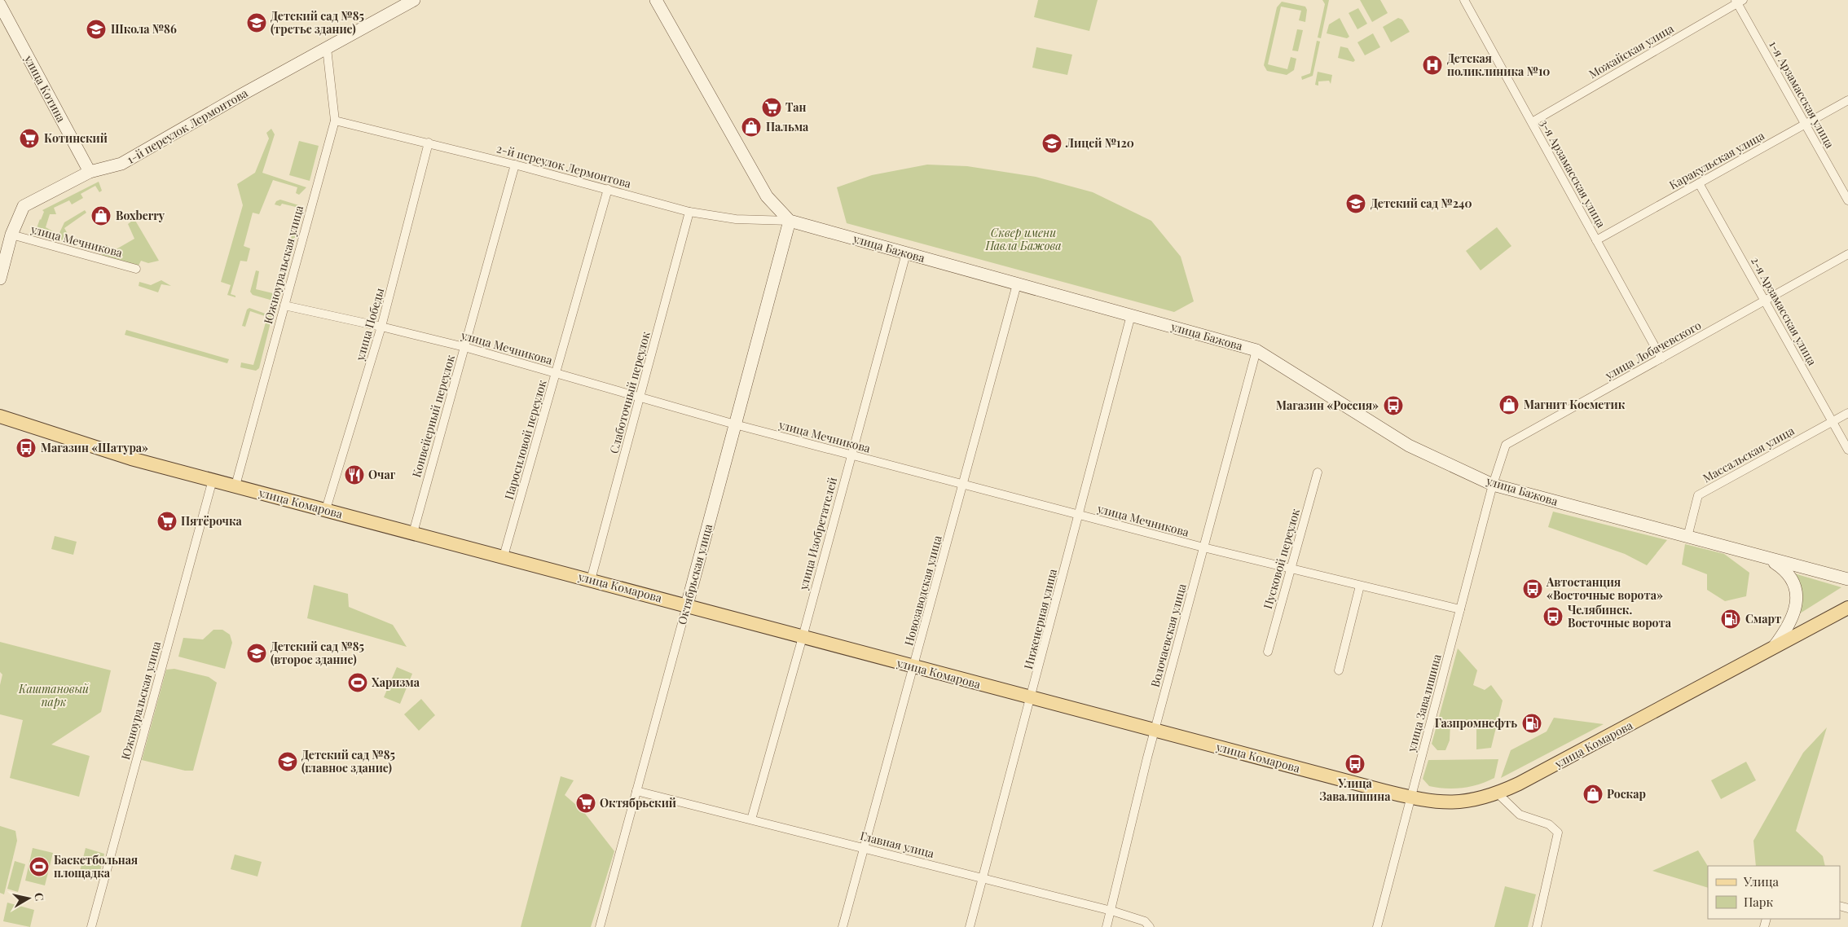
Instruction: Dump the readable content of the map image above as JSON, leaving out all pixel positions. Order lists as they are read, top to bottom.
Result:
{
  "streets": {
    "main road": [
      "улица Котина",
      "1-й переулок Лермонтова",
      "улица Бажова",
      "улица Комарова",
      "Октябрьская улица"
    ],
    "street": [
      "Можайская улица",
      "1-я Арзамасская улица",
      "Каракульская улица",
      "2-й переулок Лермонтова",
      "3-я Арзамасская улица",
      "улица Мечникова",
      "Южноуральская улица",
      "2-я Арзамасская улица",
      "улица Победы",
      "улица Лобачевского",
      "Слаботочный переулок",
      "Конвейерный переулок",
      "Паросиловой переулок",
      "Массальская улица",
      "улица Изобретателей",
      "Пусковой переулок",
      "Новозаводская улица",
      "Инженерная улица",
      "Волочаевская улица",
      "улица Завалишина",
      "Главная улица"
    ]
  },
  "crossings": [
    ["Можайская улица", "1-я Арзамасская улица"],
    ["Можайская улица", "3-я Арзамасская улица"],
    ["улица Котина", "1-й переулок Лермонтова"],
    ["1-я Арзамасская улица", "Каракульская улица"],
    ["1-й переулок Лермонтова", "улица Мечникова"],
    ["1-й переулок Лермонтова", "Южноуральская улица"],
    ["Каракульская улица", "3-я Арзамасская улица"],
    ["Каракульская улица", "2-я Арзамасская улица"],
    ["2-й переулок Лермонтова", "улица Бажова"],
    ["2-й переулок Лермонтова", "Южноуральская улица"],
    ["2-й переулок Лермонтова", "улица Победы"],
    ["2-й переулок Лермонтова", "Слаботочный переулок"],
    ["2-й переулок Лермонтова", "Конвейерный переулок"],
    ["2-й переулок Лермонтова", "Паросиловой переулок"],
    ["2-й переулок Лермонтова", "Октябрьская улица"],
    ["3-я Арзамасская улица", "улица Лобачевского"],
    ["улица Мечникова", "Южноуральская улица"],
    ["улица Мечникова", "улица Победы"],
    ["улица Мечникова", "Слаботочный переулок"],
    ["улица Мечникова", "Конвейерный переулок"],
    ["улица Мечникова", "Паросиловой переулок"],
    ["улица Мечникова", "улица Изобретателей"],
    ["улица Мечникова", "Пусковой переулок"],
    ["улица Мечникова", "Октябрьская улица"],
    ["улица Мечникова", "Новозаводская улица"],
    ["улица Мечникова", "Инженерная улица"],
    ["улица Мечникова", "Волочаевская улица"],
    ["улица Мечникова", "улица Завалишина"],
    ["улица Бажова", "улица Лобачевского"],
    ["улица Бажова", "Массальская улица"],
    ["улица Бажова", "улица Изобретателей"],
    ["улица Бажова", "Октябрьская улица"],
    ["улица Бажова", "Новозаводская улица"],
    ["улица Бажова", "Инженерная улица"],
    ["улица Бажова", "Волочаевская улица"],
    ["улица Бажова", "улица Завалишина"],
    ["Южноуральская улица", "улица Комарова"],
    ["2-я Арзамасская улица", "улица Лобачевского"],
    ["2-я Арзамасская улица", "Массальская улица"],
    ["улица Победы", "улица Комарова"],
    ["улица Лобачевского", "улица Завалишина"],
    ["Слаботочный переулок", "улица Комарова"],
    ["Конвейерный переулок", "улица Комарова"],
    ["Паросиловой переулок", "улица Комарова"],
    ["улица Комарова", "улица Изобретателей"],
    ["улица Комарова", "Октябрьская улица"],
    ["улица Комарова", "Новозаводская улица"],
    ["улица Комарова", "Инженерная улица"],
    ["улица Комарова", "Волочаевская улица"],
    ["улица Комарова", "улица Завалишина"],
    ["улица Изобретателей", "Главная улица"],
    ["Октябрьская улица", "Главная улица"],
    ["Новозаводская улица", "Главная улица"],
    ["Инженерная улица", "Главная улица"],
    ["Волочаевская улица", "Главная улица"]
  ],
  "parks": ["Сквер имени Павла Бажова", "Каштановый парк"],
  "places": {
    "school or university": [
      "Детский сад №85 (третье здание)",
      "Школа №86",
      "Лицей №120",
      "Детский сад №240",
      "Детский сад №85 (второе здание)",
      "Детский сад №85 (главное здание)"
    ],
    "hospital": ["Детская поликлиника №10"],
    "supermarket": [
      "Тан",
      "Котинский",
      "Пятёрочка",
      "Октябрьский"
    ],
    "shop": [
      "Пальма",
      "Boxberry",
      "Магнит Косметик",
      "Роскар"
    ],
    "bus stop": [
      "Магазин «Россия»",
      "Магазин «Шатура»",
      "Автостанция «Восточные ворота»",
      "Челябинск. Восточные ворота",
      "Улица Завалишина"
    ],
    "restaurant": ["Очаг"],
    "fuel station": ["Смарт", "Газпромнефть"],
    "sports": ["Харизма", "Баскетбольная площадка"]
  },
  "legend": ["Улица", "Парк"],
  "north": "right"
}
